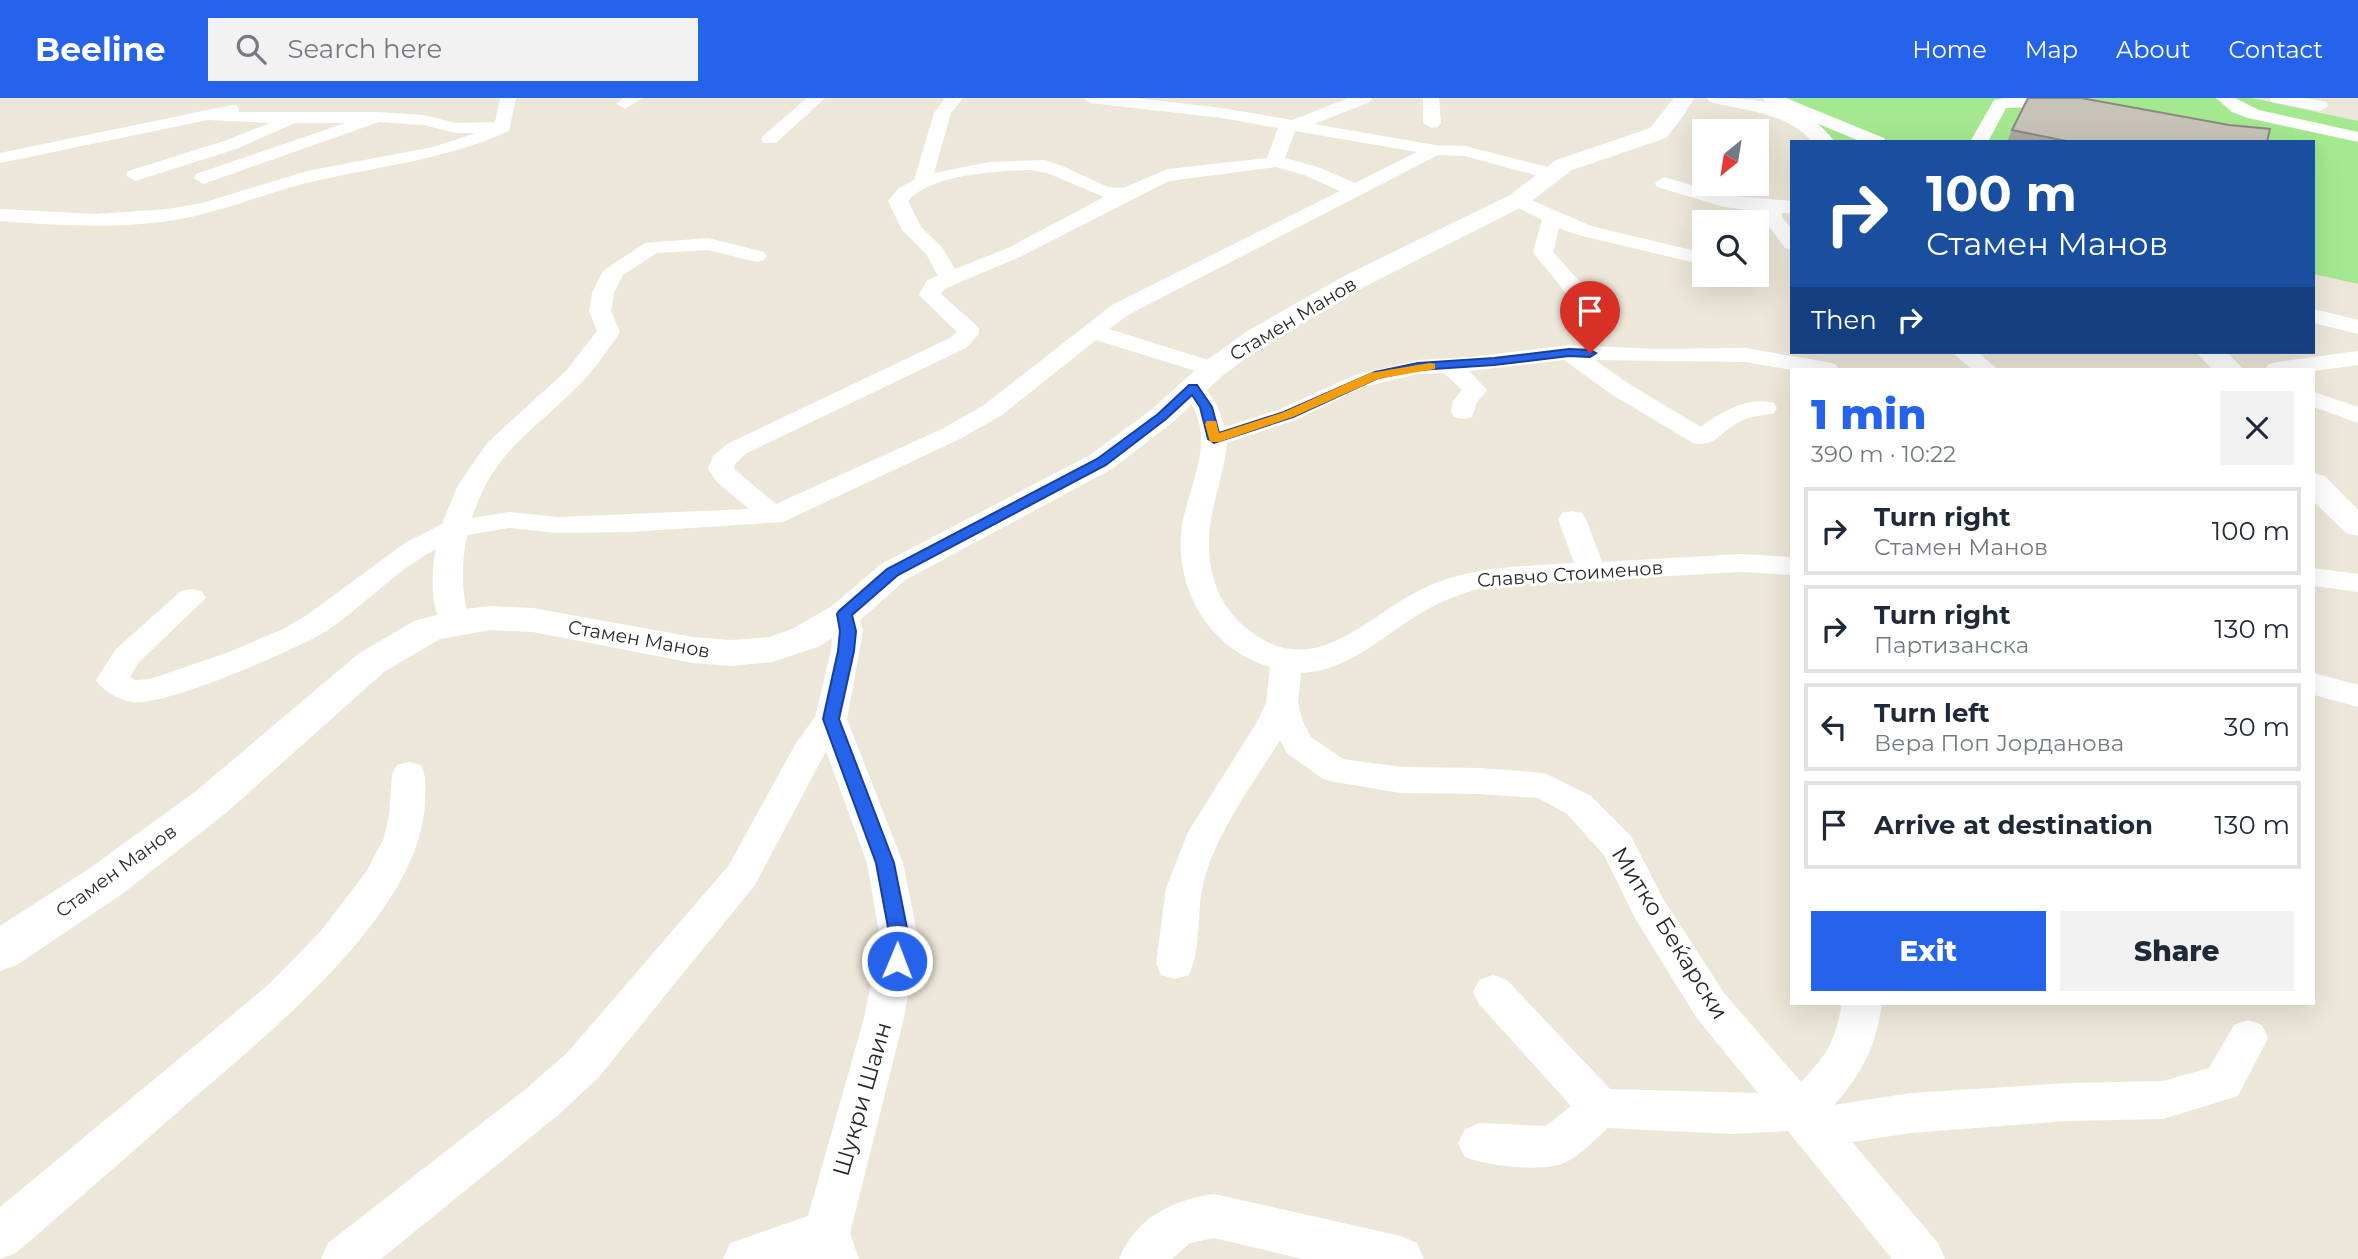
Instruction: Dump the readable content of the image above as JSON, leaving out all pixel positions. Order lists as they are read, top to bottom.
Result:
{
  "streets": {
    "street": [
      "Стамен Манов",
      "Славчо Стоименов",
      "Митко Беќарски",
      "Шукри Шаин"
    ]
  },
  "crossings": [
    ["Славчо Стоименов", "Митко Беќарски"]
  ],
  "north": "bottom left",
  "page": {
    "header": "Beeline",
    "search": "Search here",
    "nav": [
      "Home",
      "Map",
      "About",
      "Contact"
    ],
    "turn": ["100 m", "Стамен Манов"],
    "then": "Then",
    "heading": ["1 min", "390 m · 10:22"],
    "list": [
      {
        "name": "Turn right",
        "note": "Стамен Манов",
        "value": "100 m"
      },
      {
        "name": "Turn right",
        "note": "Партизанска",
        "value": "130 m"
      },
      {
        "name": "Turn left",
        "note": "Вера Поп Јорданова",
        "value": "30 m"
      },
      {
        "name": "Arrive at destination",
        "value": "130 m"
      }
    ],
    "buttons": ["Exit", "Share"]
  }
}
